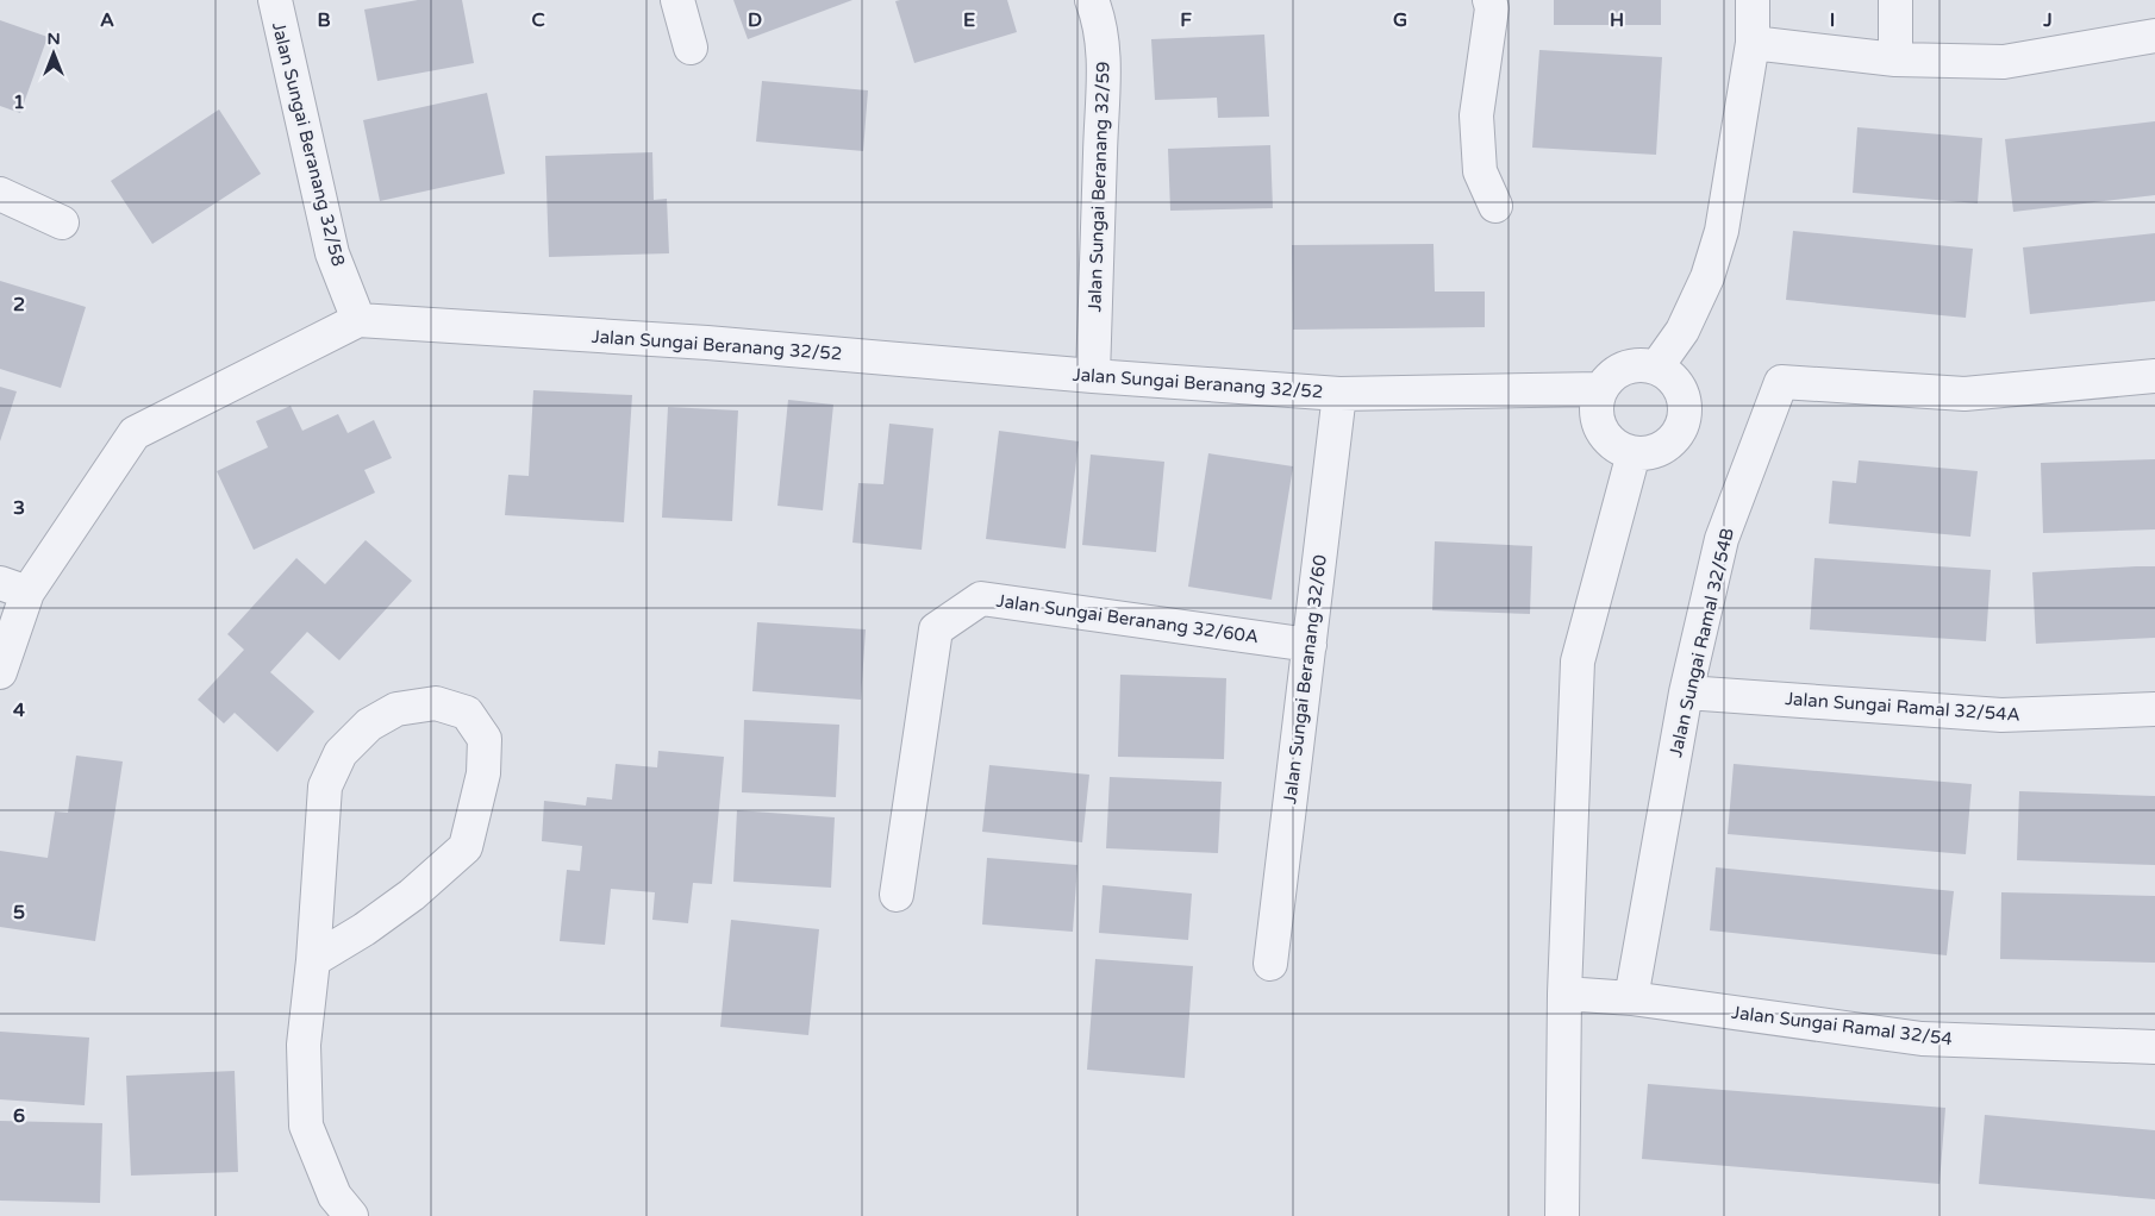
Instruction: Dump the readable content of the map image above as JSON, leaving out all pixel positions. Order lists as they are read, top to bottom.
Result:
{
  "streets": {
    "street": [
      "Jalan Sungai Beranang 32/58",
      "Jalan Sungai Beranang 32/59",
      "Jalan Sungai Beranang 32/52",
      "Jalan Sungai Beranang 32/60A",
      "Jalan Sungai Ramal 32/54B",
      "Jalan Sungai Beranang 32/60",
      "Jalan Sungai Ramal 32/54A",
      "Jalan Sungai Ramal 32/54"
    ]
  },
  "crossings": [
    ["Jalan Sungai Beranang 32/58", "Jalan Sungai Beranang 32/52"],
    ["Jalan Sungai Beranang 32/59", "Jalan Sungai Beranang 32/52"],
    ["Jalan Sungai Beranang 32/52", "Jalan Sungai Beranang 32/60"],
    ["Jalan Sungai Beranang 32/60A", "Jalan Sungai Beranang 32/60"],
    ["Jalan Sungai Ramal 32/54B", "Jalan Sungai Ramal 32/54A"],
    ["Jalan Sungai Ramal 32/54B", "Jalan Sungai Ramal 32/54"]
  ],
  "north": "top",
  "grid": {
    "columns": [
      "A",
      "B",
      "C",
      "D",
      "E",
      "F",
      "G",
      "H",
      "I",
      "J"
    ],
    "rows": [
      "1",
      "2",
      "3",
      "4",
      "5",
      "6"
    ]
  }
}
